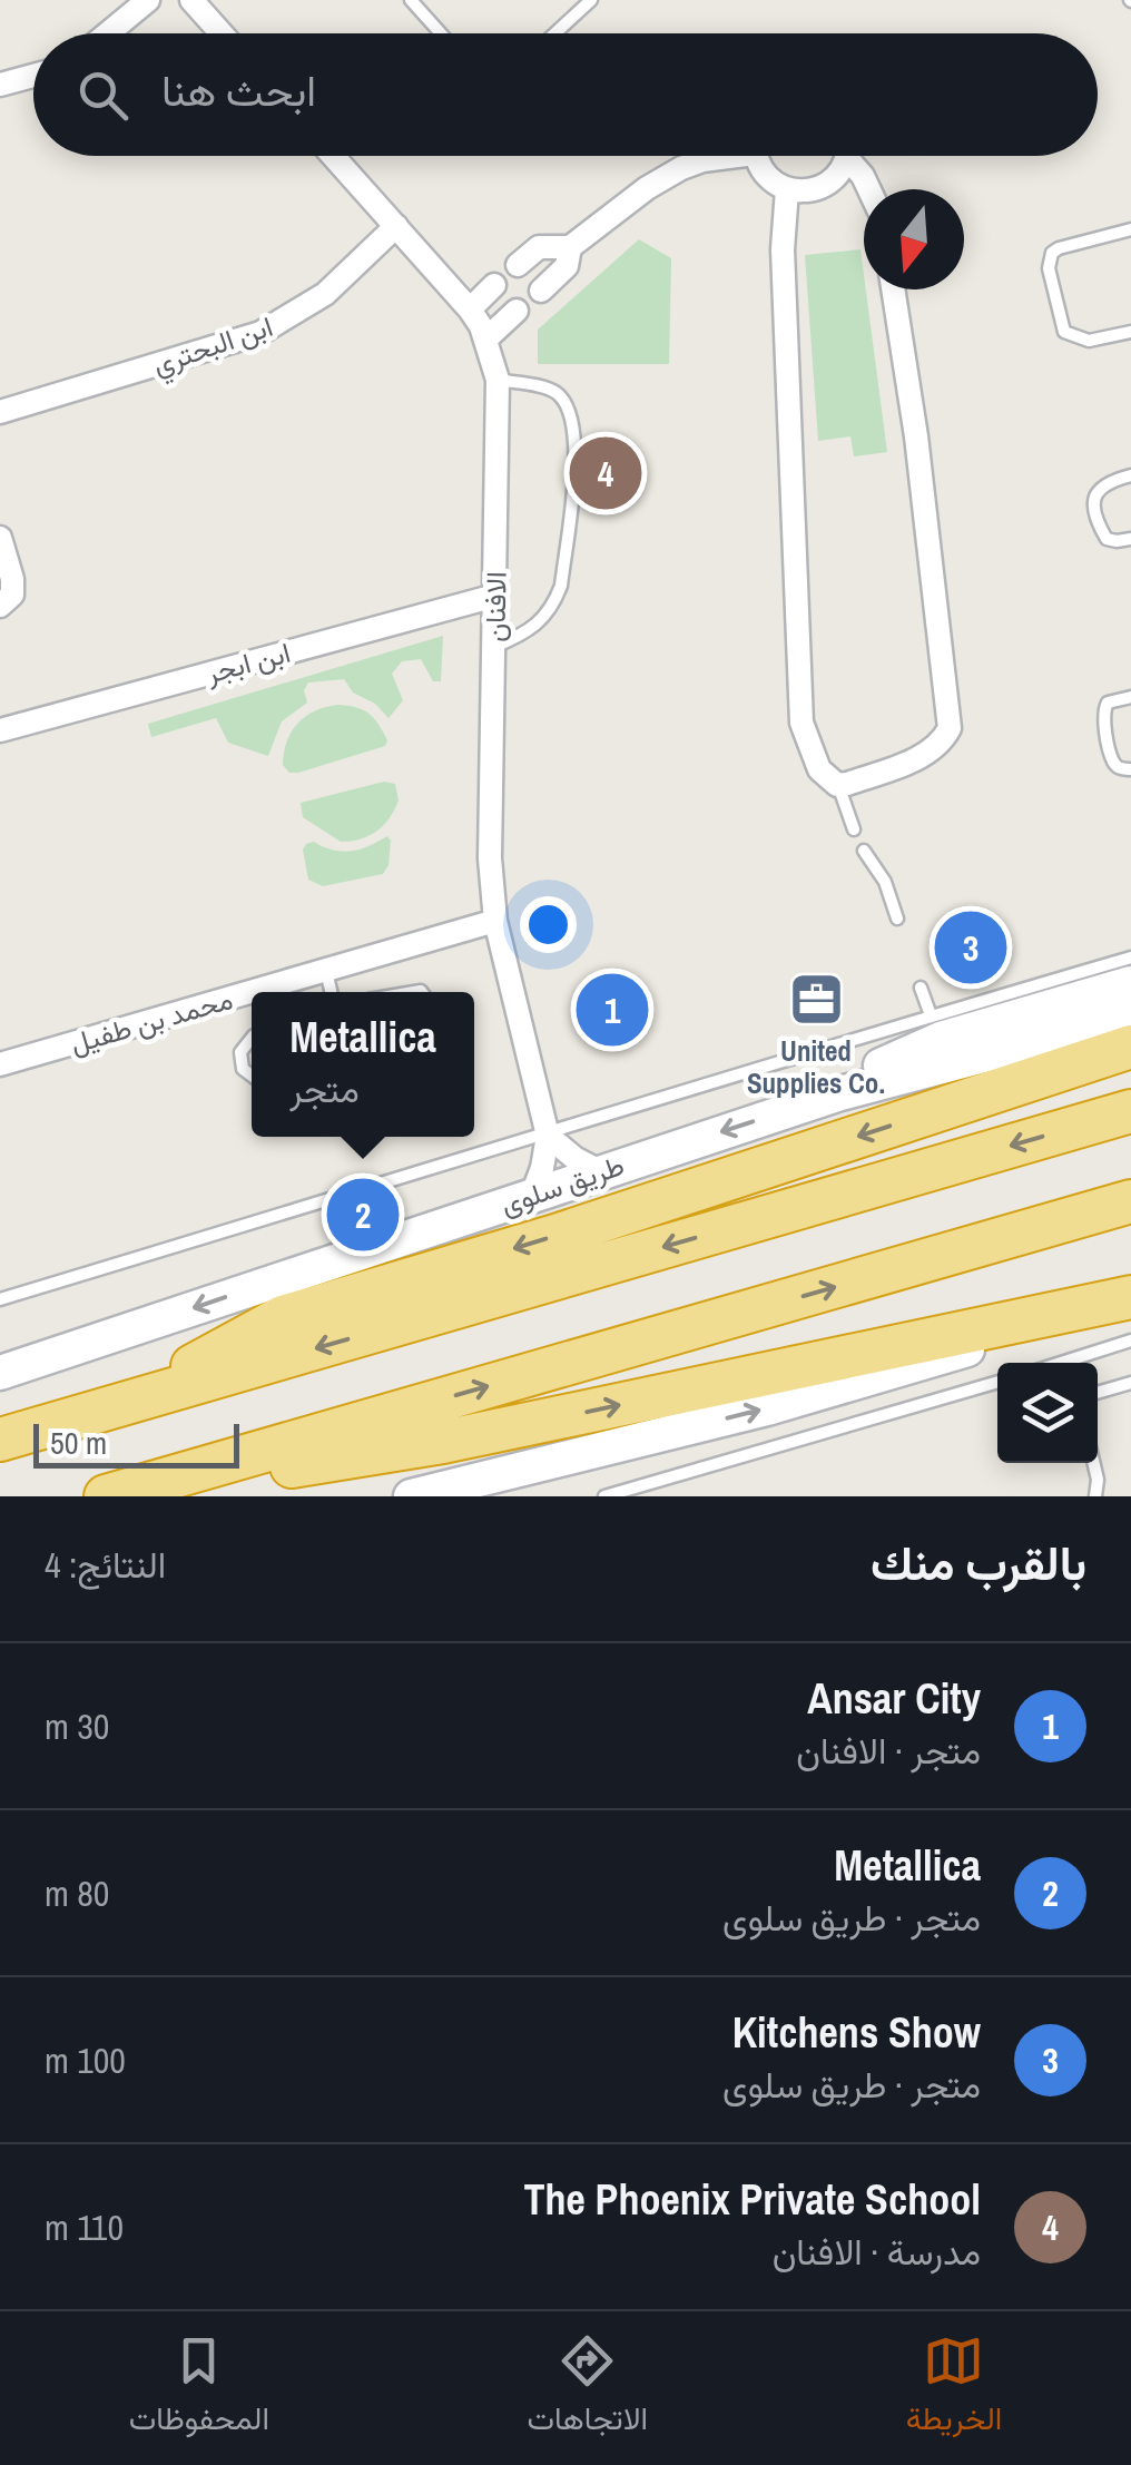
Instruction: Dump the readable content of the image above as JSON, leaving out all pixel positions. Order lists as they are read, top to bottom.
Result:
{
  "streets": {
    "main road": ["طريق سلوى"],
    "street": [
      "ابن البحتري",
      "الافنان",
      "ابن ابجر",
      "محمد بن طفيل"
    ]
  },
  "crossings": [
    ["ابن البحتري", "الافنان"],
    ["الافنان", "ابن ابجر"],
    ["الافنان", "محمد بن طفيل"],
    ["الافنان", "طريق سلوى"]
  ],
  "places": {
    "office": ["United Supplies Co."]
  },
  "scale_bar": "50 m",
  "north": "bottom",
  "page": {
    "search": "ابحث هنا",
    "pins": [
      "4",
      "3",
      "1",
      "2"
    ],
    "popup": ["Metallica", "متجر"],
    "scale": "50 m",
    "heading": ["بالقرب منك", "النتائج: 4"],
    "list": [
      {
        "mark": "1",
        "name": "Ansar City",
        "note": "متجر · الافنان",
        "value": "30 m"
      },
      {
        "mark": "2",
        "name": "Metallica",
        "note": "متجر · طريق سلوى",
        "value": "80 m"
      },
      {
        "mark": "3",
        "name": "Kitchens Show",
        "note": "متجر · طريق سلوى",
        "value": "100 m"
      },
      {
        "mark": "4",
        "name": "The Phoenix Private School",
        "note": "مدرسة · الافنان",
        "value": "110 m"
      }
    ],
    "nav": ["الخريطة", "الاتجاهات", "المحفوظات"]
  }
}
